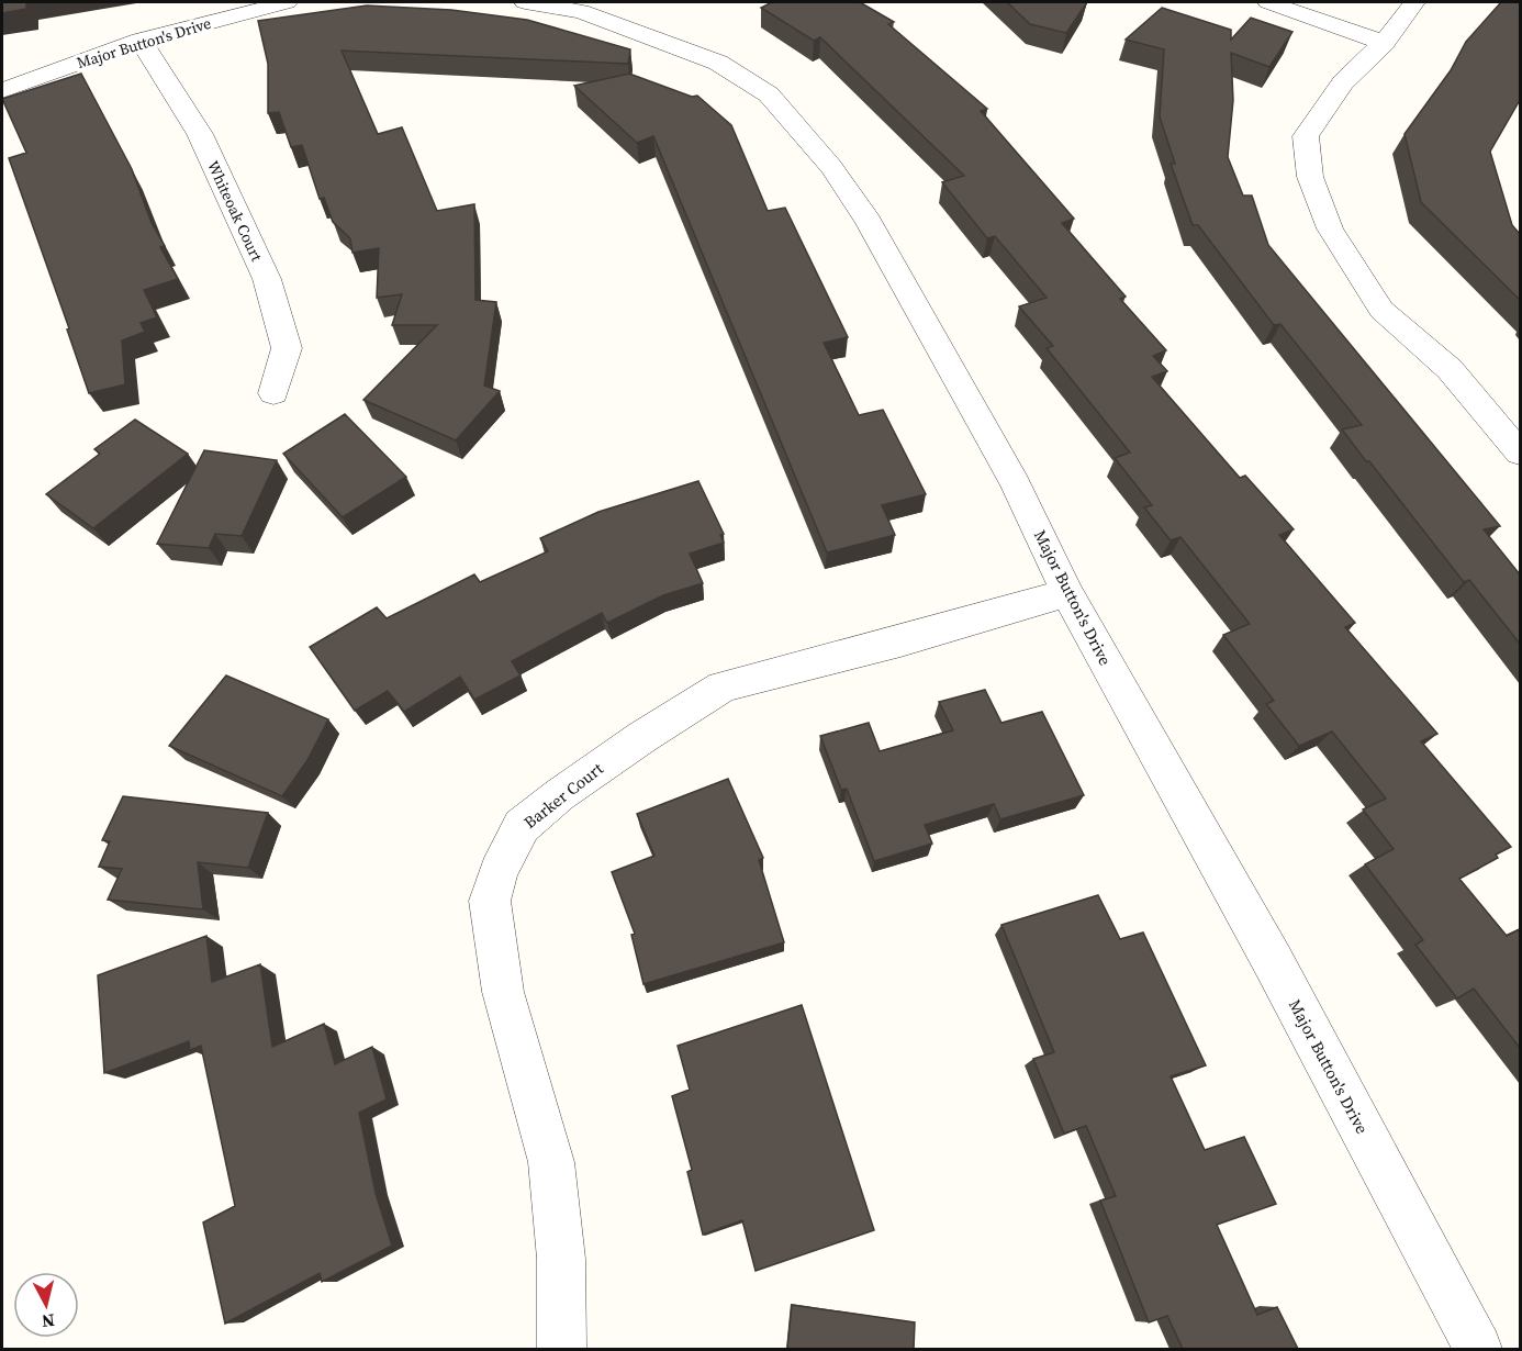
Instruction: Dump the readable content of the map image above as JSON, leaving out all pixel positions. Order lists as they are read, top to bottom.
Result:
{
  "streets": {
    "street": ["Major Button's Drive", "Whiteoak Court", "Barker Court"]
  },
  "crossings": [
    ["Major Button's Drive", "Whiteoak Court"],
    ["Major Button's Drive", "Barker Court"]
  ],
  "north": "bottom"
}
